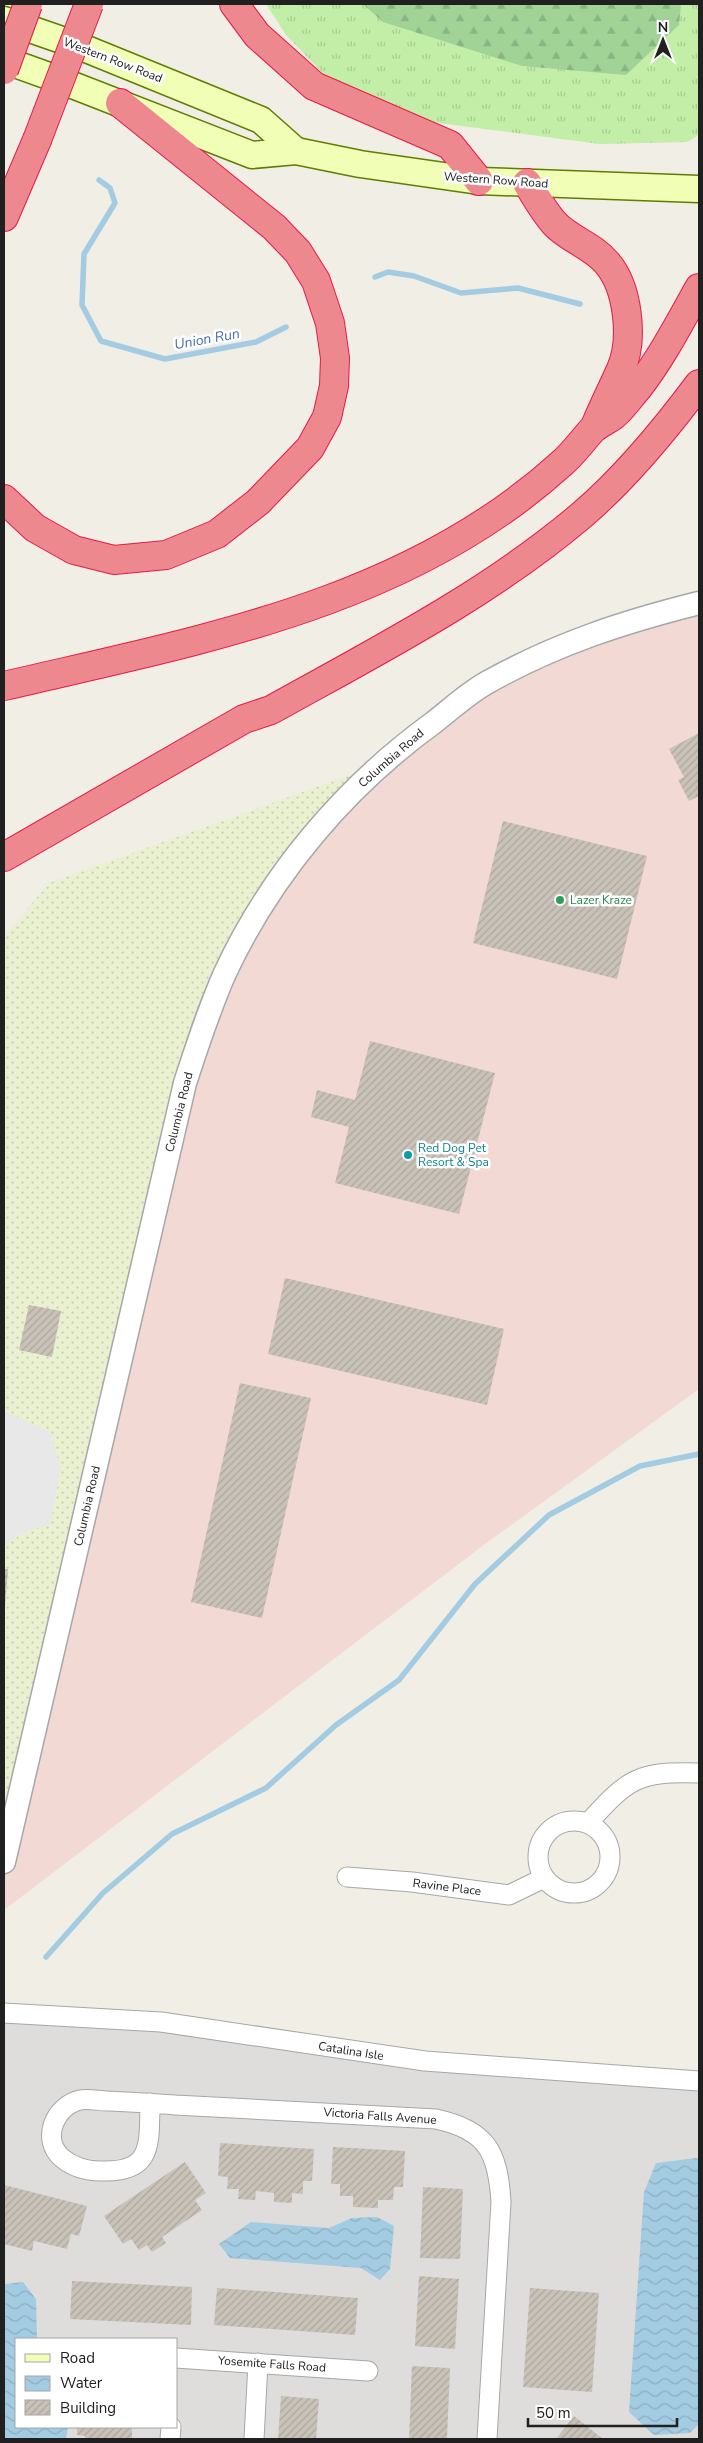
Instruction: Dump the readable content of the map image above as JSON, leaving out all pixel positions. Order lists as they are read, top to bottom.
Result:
{
  "streets": {
    "main road": ["Western Row Road"],
    "street": [
      "Columbia Road",
      "Ravine Place",
      "Catalina Isle",
      "Victoria Falls Avenue",
      "Yosemite Falls Road"
    ]
  },
  "water": ["Union Run"],
  "places": ["Lazer Kraze", "Red Dog Pet Resort & Spa"],
  "legend": ["Road", "Water", "Building"],
  "scale_bar": "50 m",
  "north": "top"
}
